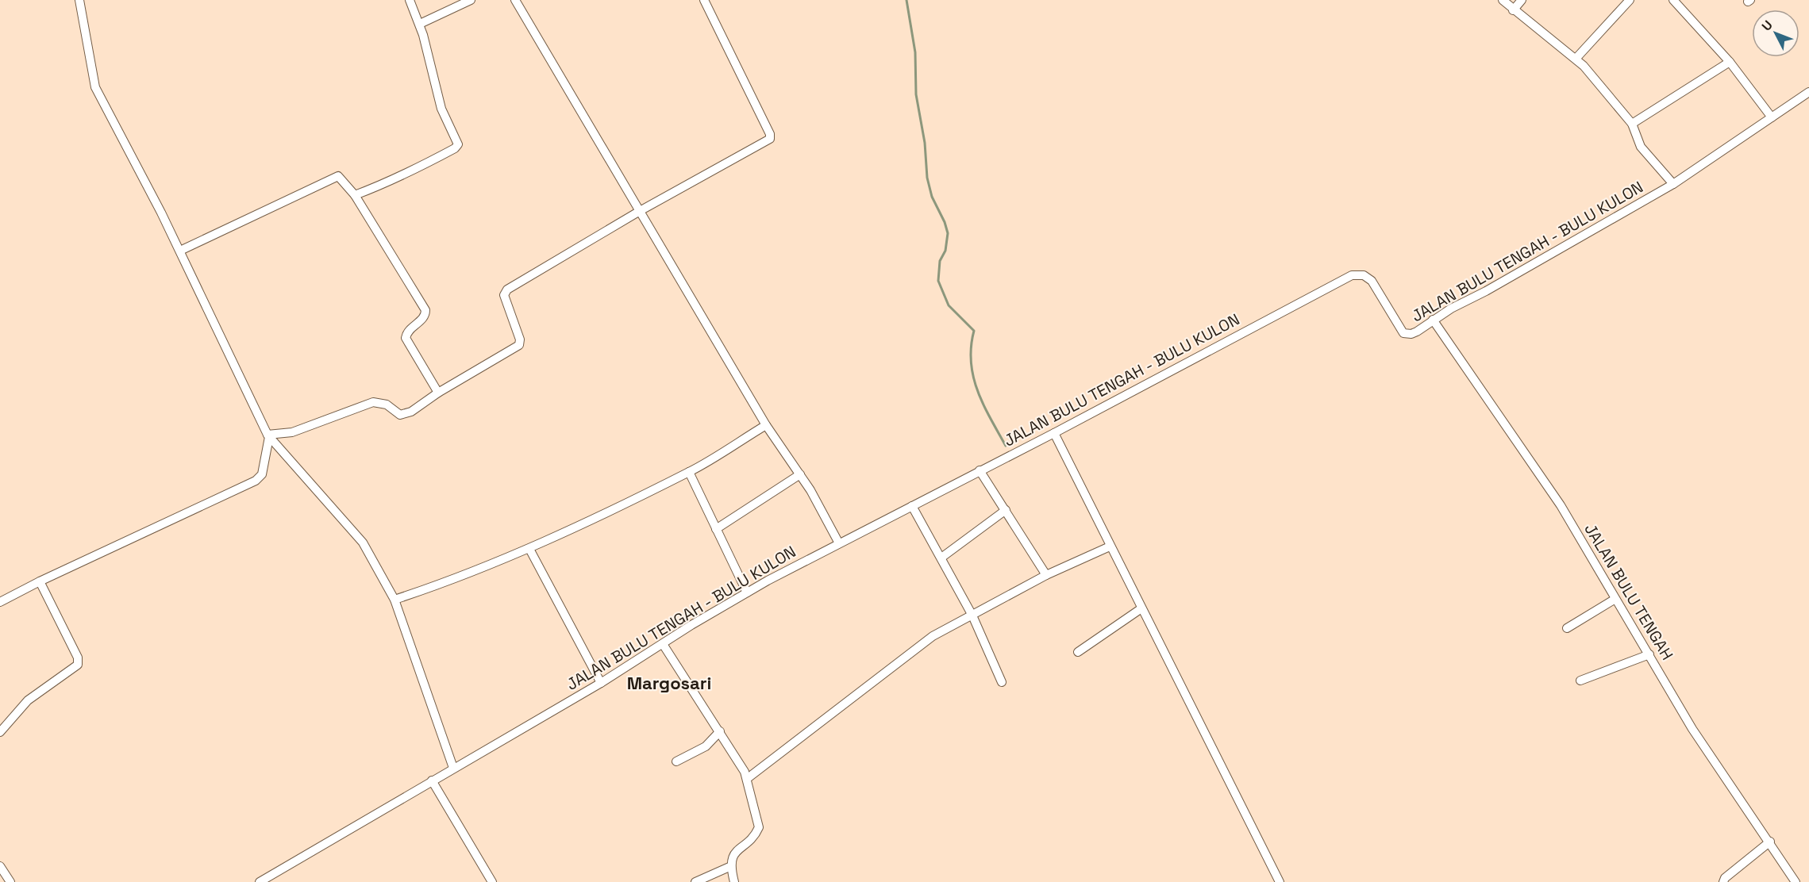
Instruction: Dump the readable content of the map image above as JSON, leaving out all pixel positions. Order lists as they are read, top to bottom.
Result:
{
  "streets": {
    "street": ["JALAN BULU TENGAH - BULU KULON", "JALAN BULU TENGAH"]
  },
  "crossings": [
    ["JALAN BULU TENGAH - BULU KULON", "JALAN BULU TENGAH"]
  ],
  "districts": ["Margosari"],
  "north": "top left"
}
